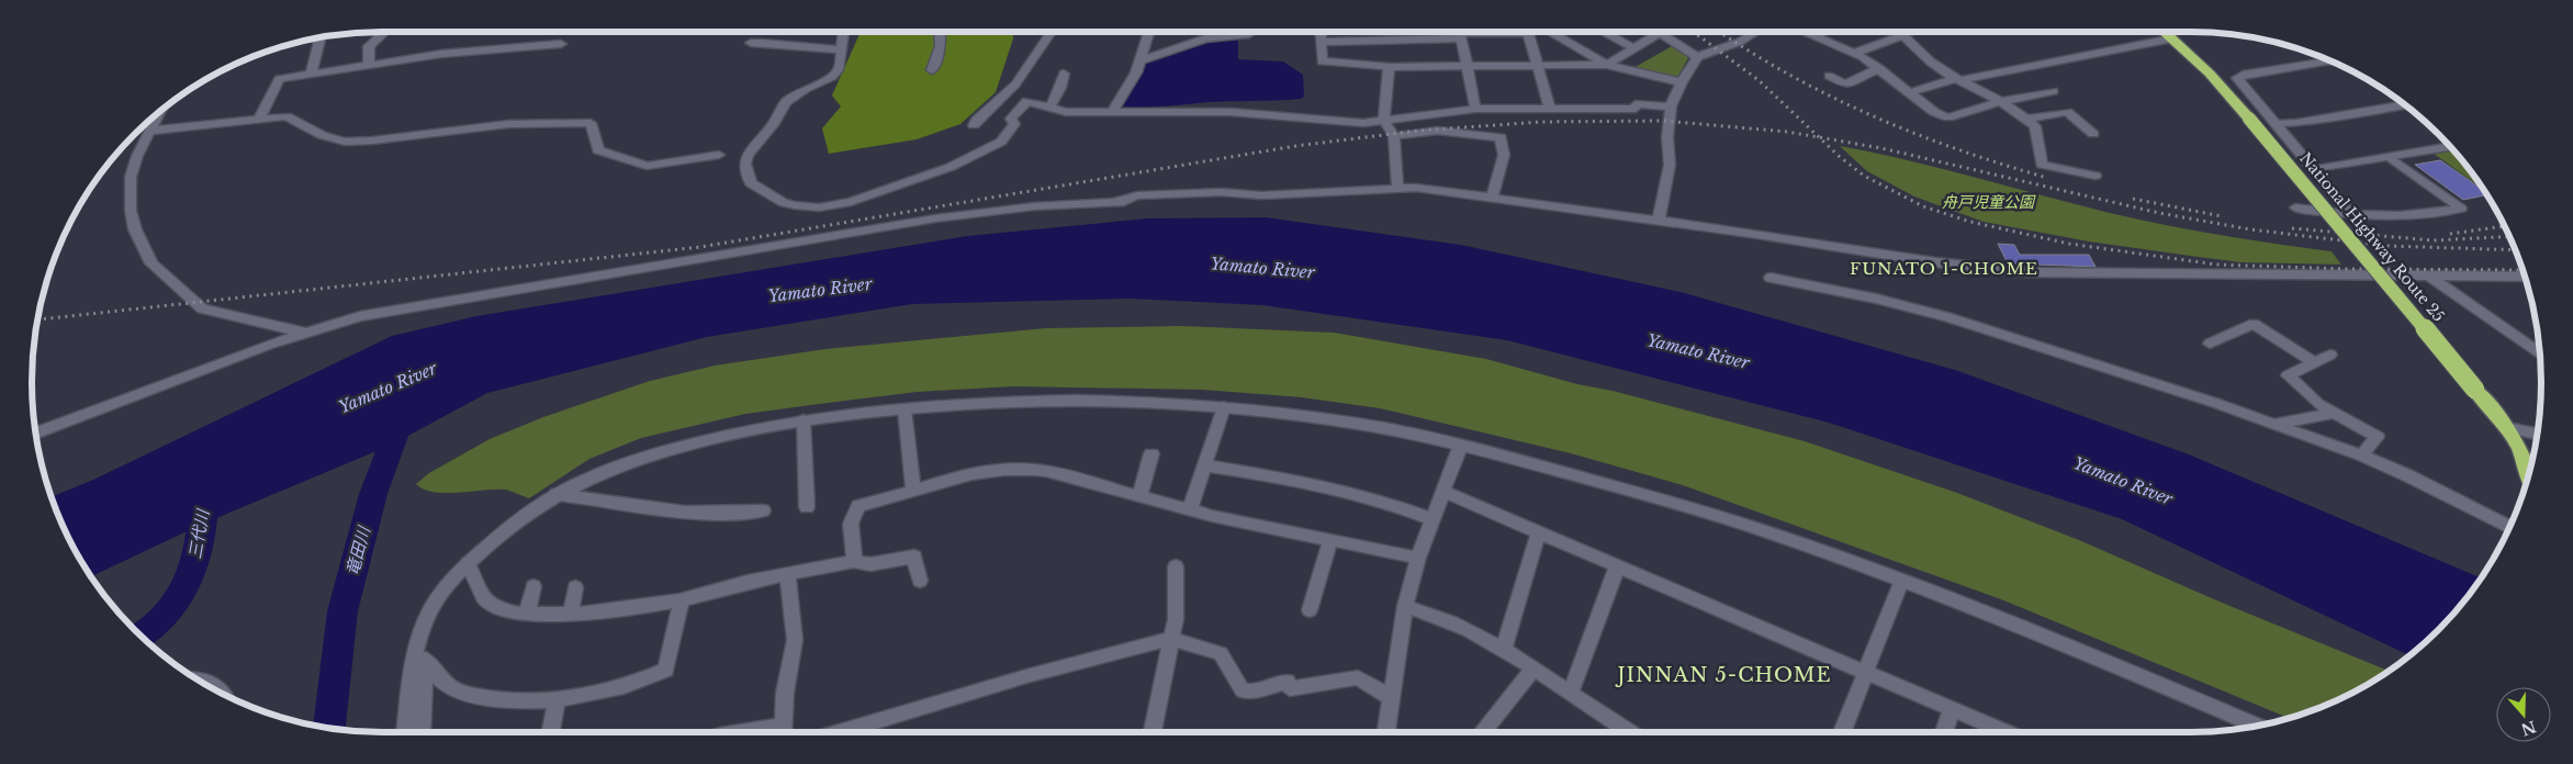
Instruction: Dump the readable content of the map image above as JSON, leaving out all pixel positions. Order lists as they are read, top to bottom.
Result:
{
  "streets": {
    "highway": ["National Highway Route 25"]
  },
  "districts": ["FUNATO 1-CHOME", "JINNAN 5-CHOME"],
  "water": ["Yamato River", "三代川", "竜田川"],
  "parks": ["舟戸児童公園"],
  "north": "bottom"
}
